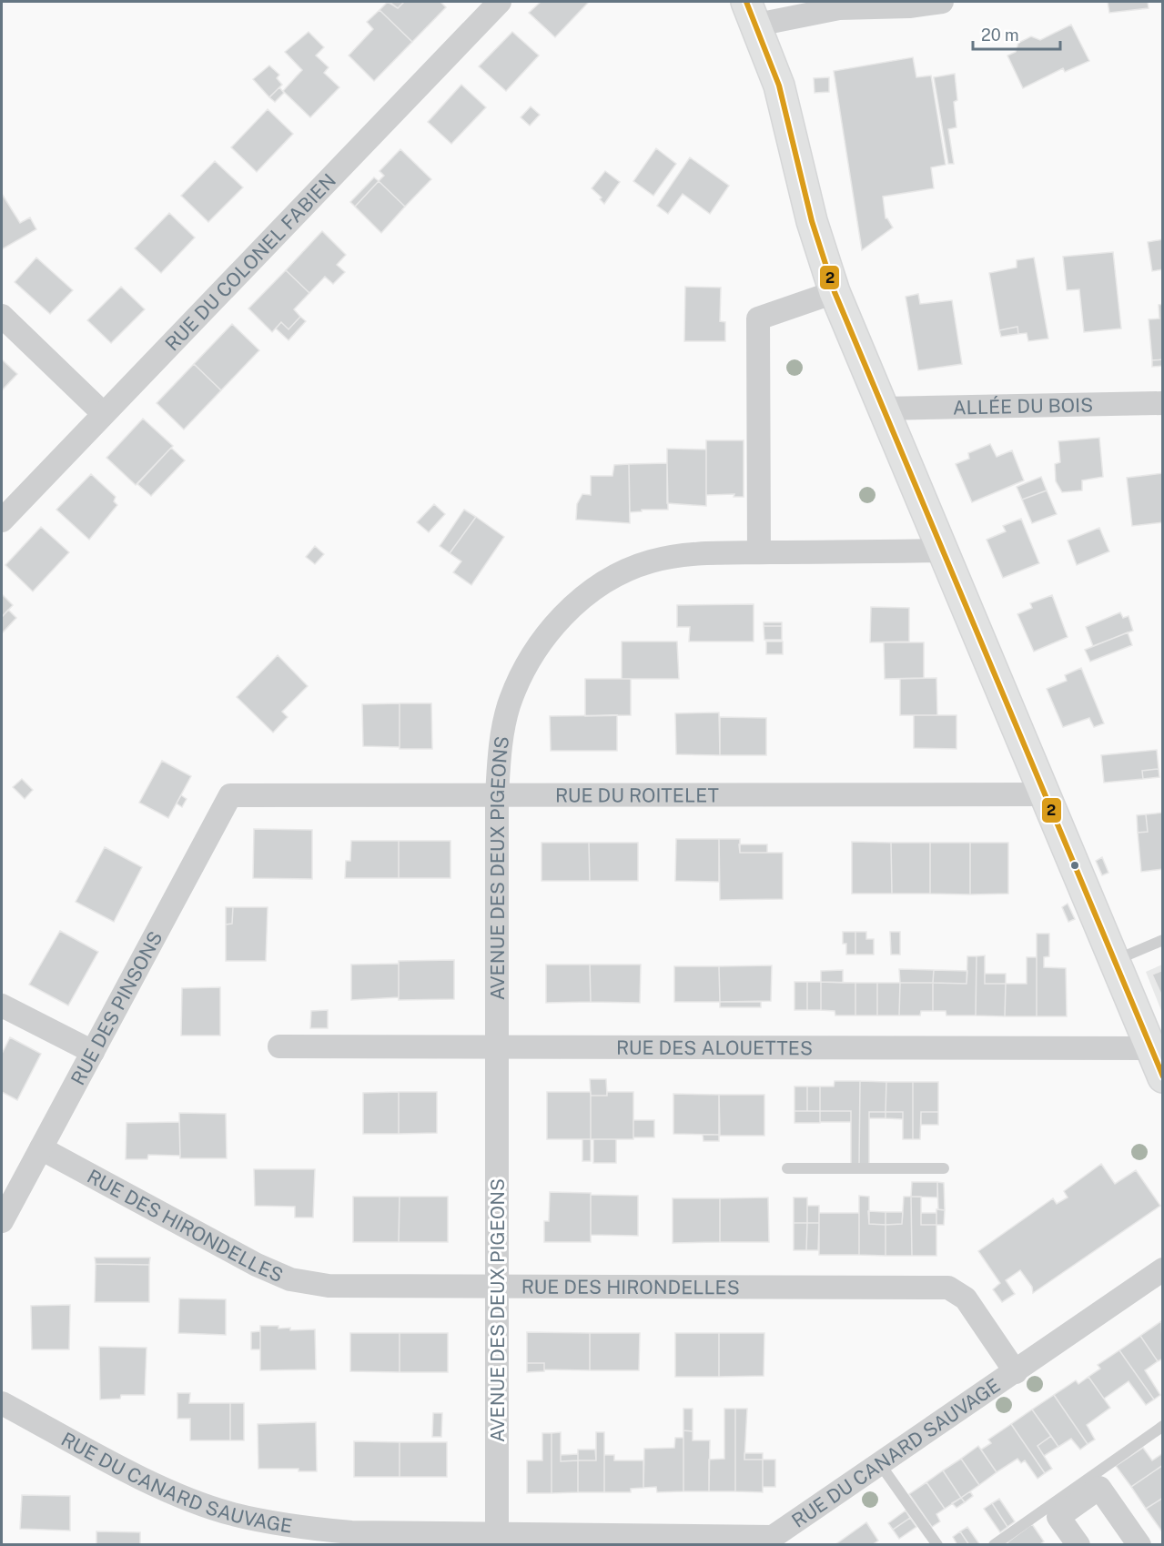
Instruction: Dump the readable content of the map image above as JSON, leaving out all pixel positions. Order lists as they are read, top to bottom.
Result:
{
  "streets": {
    "street": [
      "RUE DU COLONEL FABIEN",
      "ALLÉE DU BOIS",
      "RUE DU ROITELET",
      "AVENUE DES DEUX PIGEONS",
      "RUE DES PINSONS",
      "RUE DES ALOUETTES",
      "RUE DES HIRONDELLES",
      "RUE DU CANARD SAUVAGE"
    ]
  },
  "crossings": [
    ["RUE DU ROITELET", "AVENUE DES DEUX PIGEONS"],
    ["RUE DU ROITELET", "RUE DES PINSONS"],
    ["AVENUE DES DEUX PIGEONS", "RUE DES ALOUETTES"],
    ["AVENUE DES DEUX PIGEONS", "RUE DES HIRONDELLES"],
    ["AVENUE DES DEUX PIGEONS", "RUE DU CANARD SAUVAGE"],
    ["RUE DES PINSONS", "RUE DES HIRONDELLES"],
    ["RUE DES HIRONDELLES", "RUE DU CANARD SAUVAGE"]
  ],
  "lines": ["transit line 2"],
  "scale_bar": "20 m"
}
